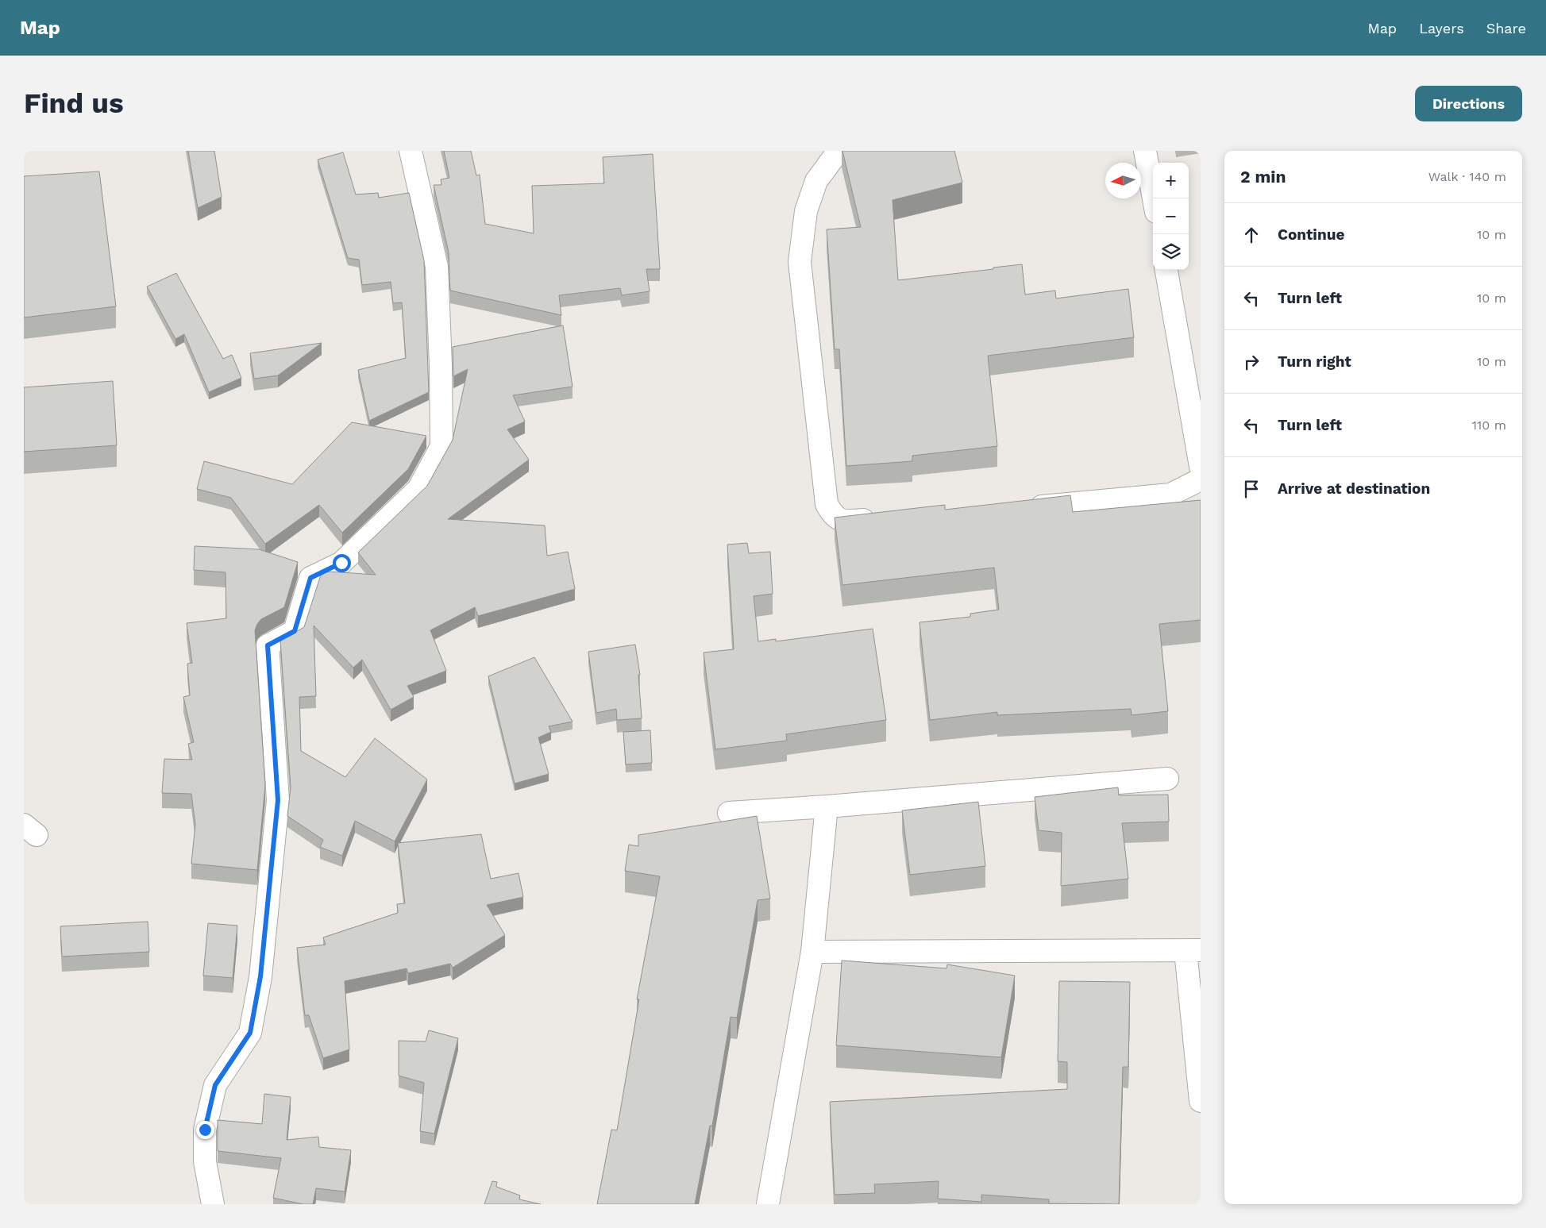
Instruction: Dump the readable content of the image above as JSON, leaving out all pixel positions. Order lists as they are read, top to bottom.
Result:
{
  "north": "left",
  "page": {
    "header": "Map",
    "nav": ["Map", "Layers", "Share"],
    "buttons": "Directions",
    "title": "Find us",
    "heading": ["2 min", "Walk · 140 m"],
    "map_buttons": ["+", "−"],
    "list": [
      ["Continue", "10 m"],
      ["Turn left", "10 m"],
      ["Turn right", "10 m"],
      ["Turn left", "110 m"],
      "Arrive at destination"
    ]
  }
}
